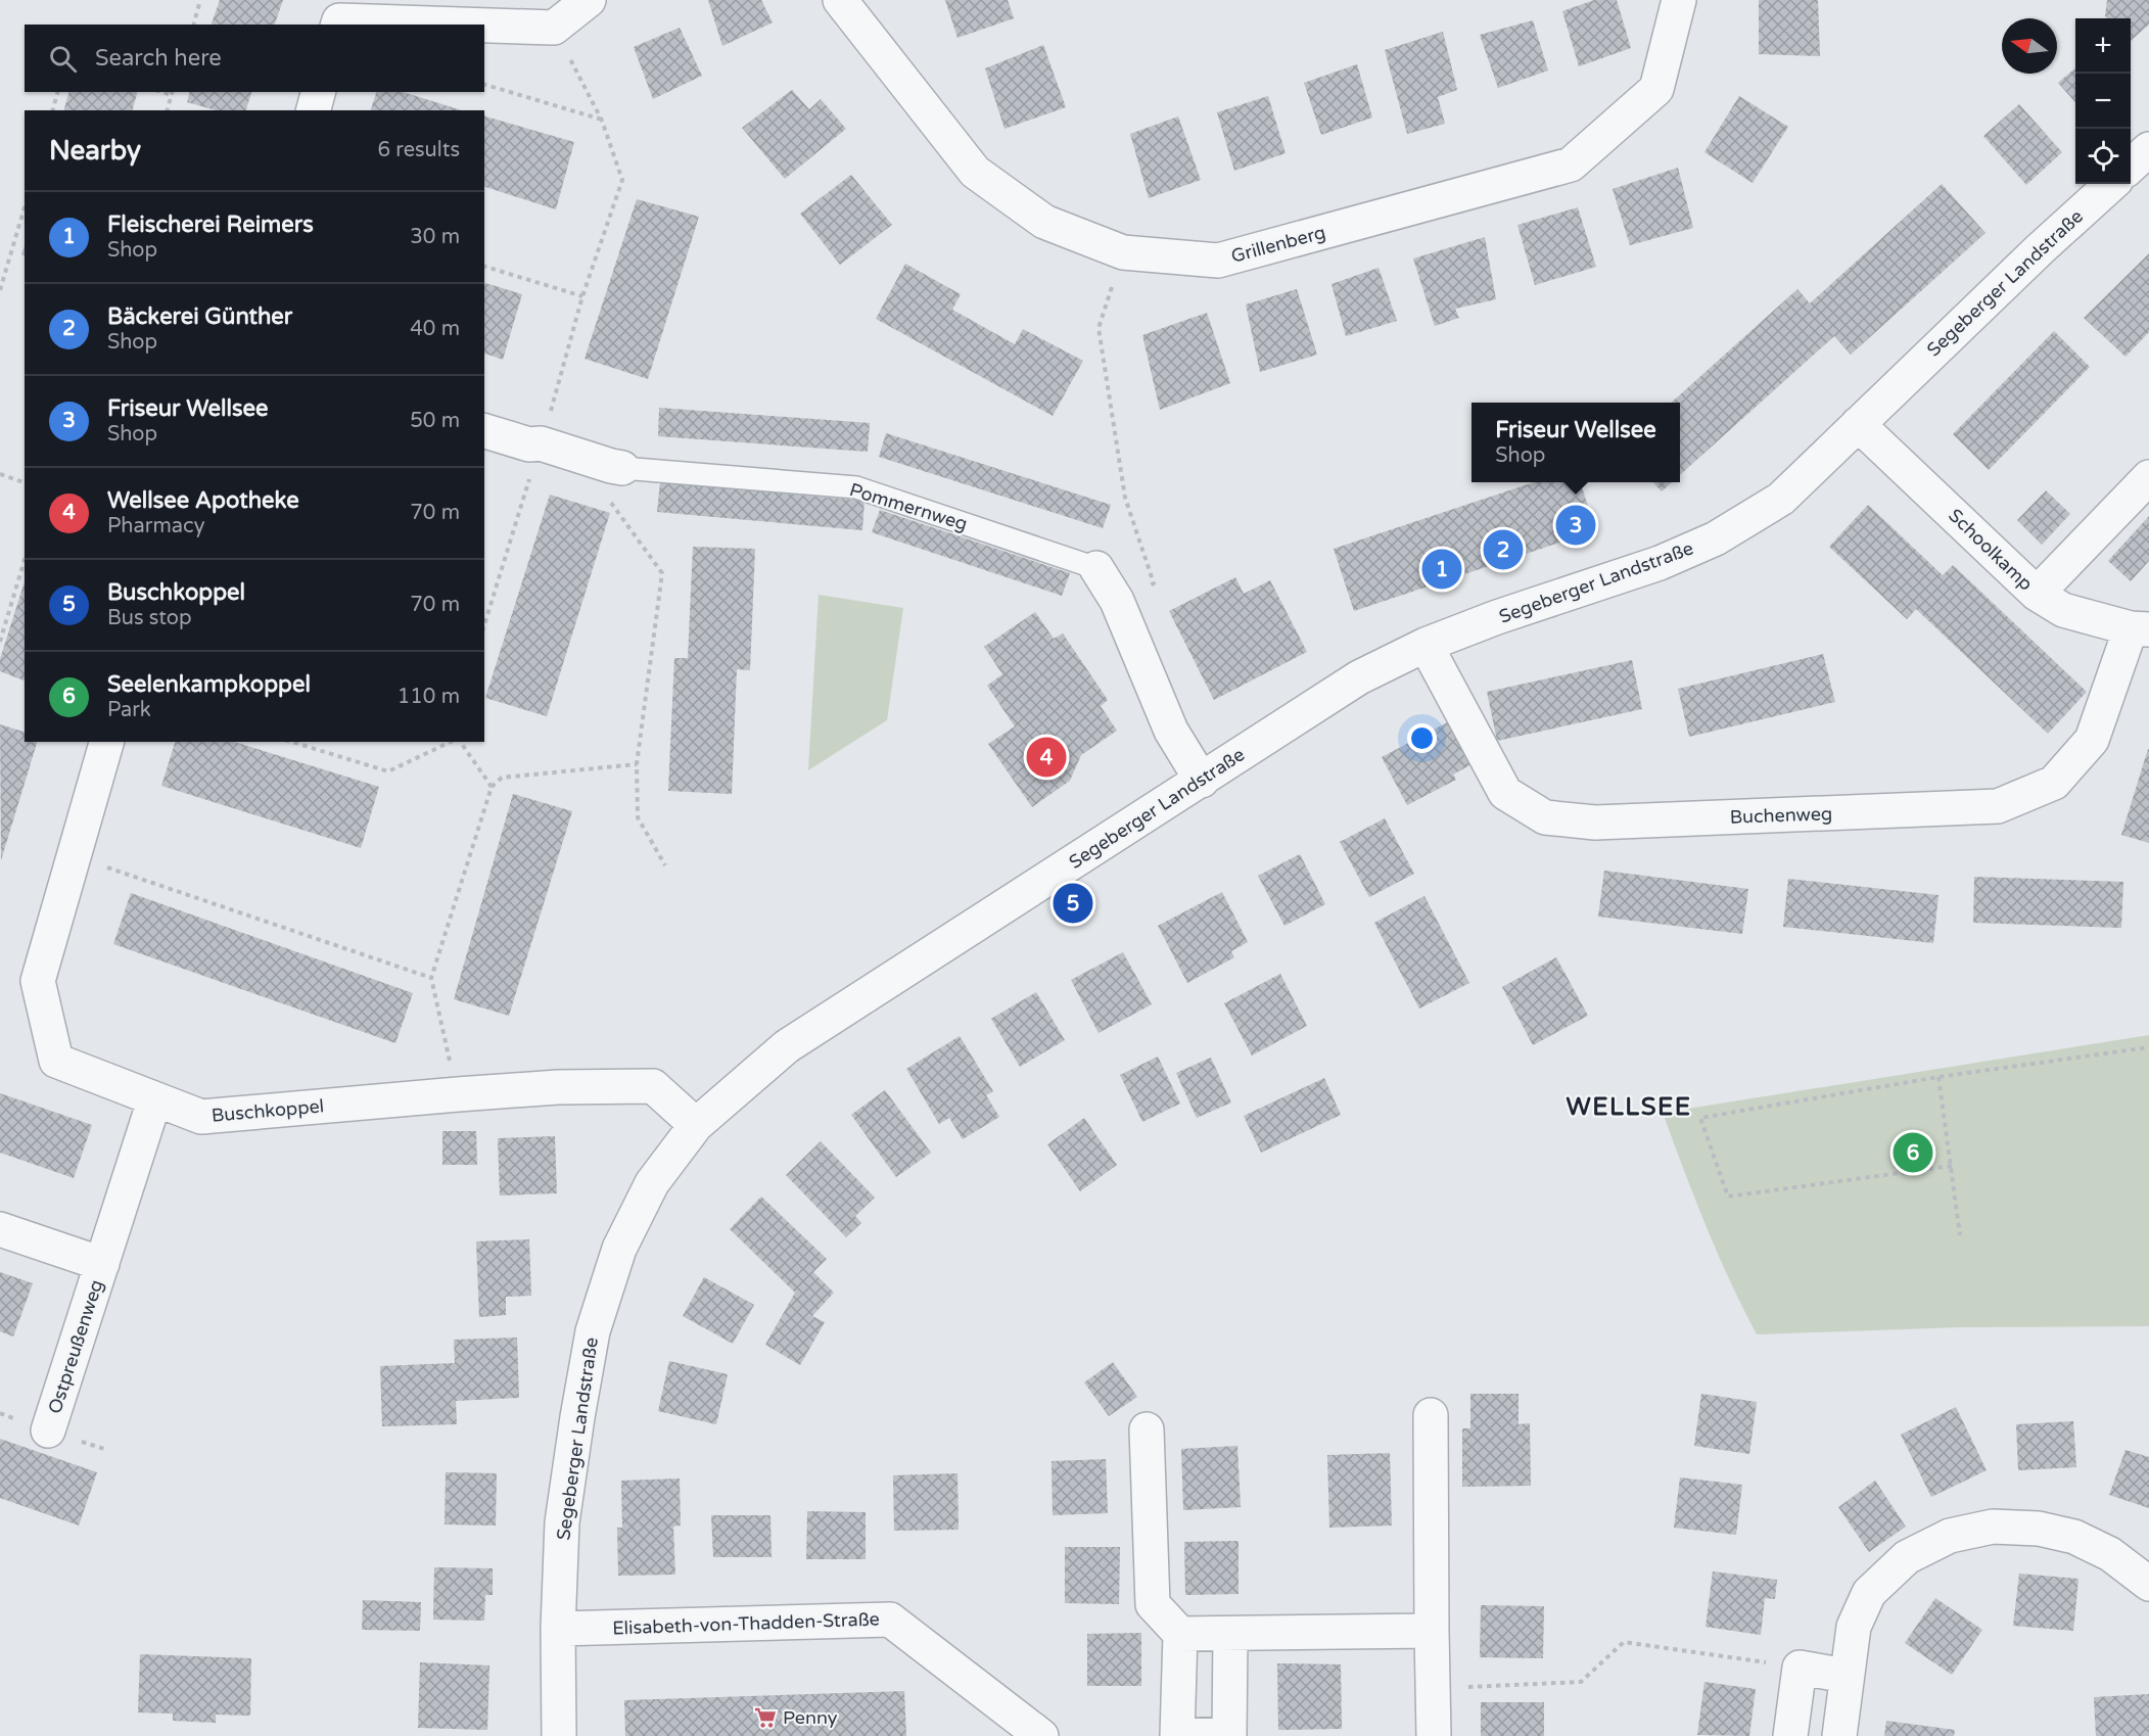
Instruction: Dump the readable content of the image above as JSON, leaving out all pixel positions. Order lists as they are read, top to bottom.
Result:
{
  "streets": {
    "street": [
      "Grillenberg",
      "Segeberger Landstraße",
      "Pommernweg",
      "Schoolkamp",
      "Buchenweg",
      "Buschkoppel",
      "Ostpreußenweg",
      "Elisabeth-von-Thadden-Straße"
    ]
  },
  "crossings": [
    ["Segeberger Landstraße", "Pommernweg"],
    ["Segeberger Landstraße", "Schoolkamp"],
    ["Segeberger Landstraße", "Buchenweg"],
    ["Segeberger Landstraße", "Buschkoppel"],
    ["Segeberger Landstraße", "Elisabeth-von-Thadden-Straße"],
    ["Schoolkamp", "Buchenweg"],
    ["Buschkoppel", "Ostpreußenweg"]
  ],
  "districts": ["WELLSEE"],
  "places": {
    "supermarket": ["Penny"]
  },
  "north": "left",
  "page": {
    "map_buttons": ["+", "−"],
    "search": "Search here",
    "heading": ["Nearby", "6 results"],
    "list": [
      {
        "mark": "1",
        "name": "Fleischerei Reimers",
        "note": "Shop",
        "value": "30 m"
      },
      {
        "mark": "2",
        "name": "Bäckerei Günther",
        "note": "Shop",
        "value": "40 m"
      },
      {
        "mark": "3",
        "name": "Friseur Wellsee",
        "note": "Shop",
        "value": "50 m"
      },
      {
        "mark": "4",
        "name": "Wellsee Apotheke",
        "note": "Pharmacy",
        "value": "70 m"
      },
      {
        "mark": "5",
        "name": "Buschkoppel",
        "note": "Bus stop",
        "value": "70 m"
      },
      {
        "mark": "6",
        "name": "Seelenkampkoppel",
        "note": "Park",
        "value": "110 m"
      }
    ],
    "popup": ["Friseur Wellsee", "Shop"],
    "pins": [
      "3",
      "2",
      "1",
      "4",
      "5",
      "6"
    ]
  }
}
